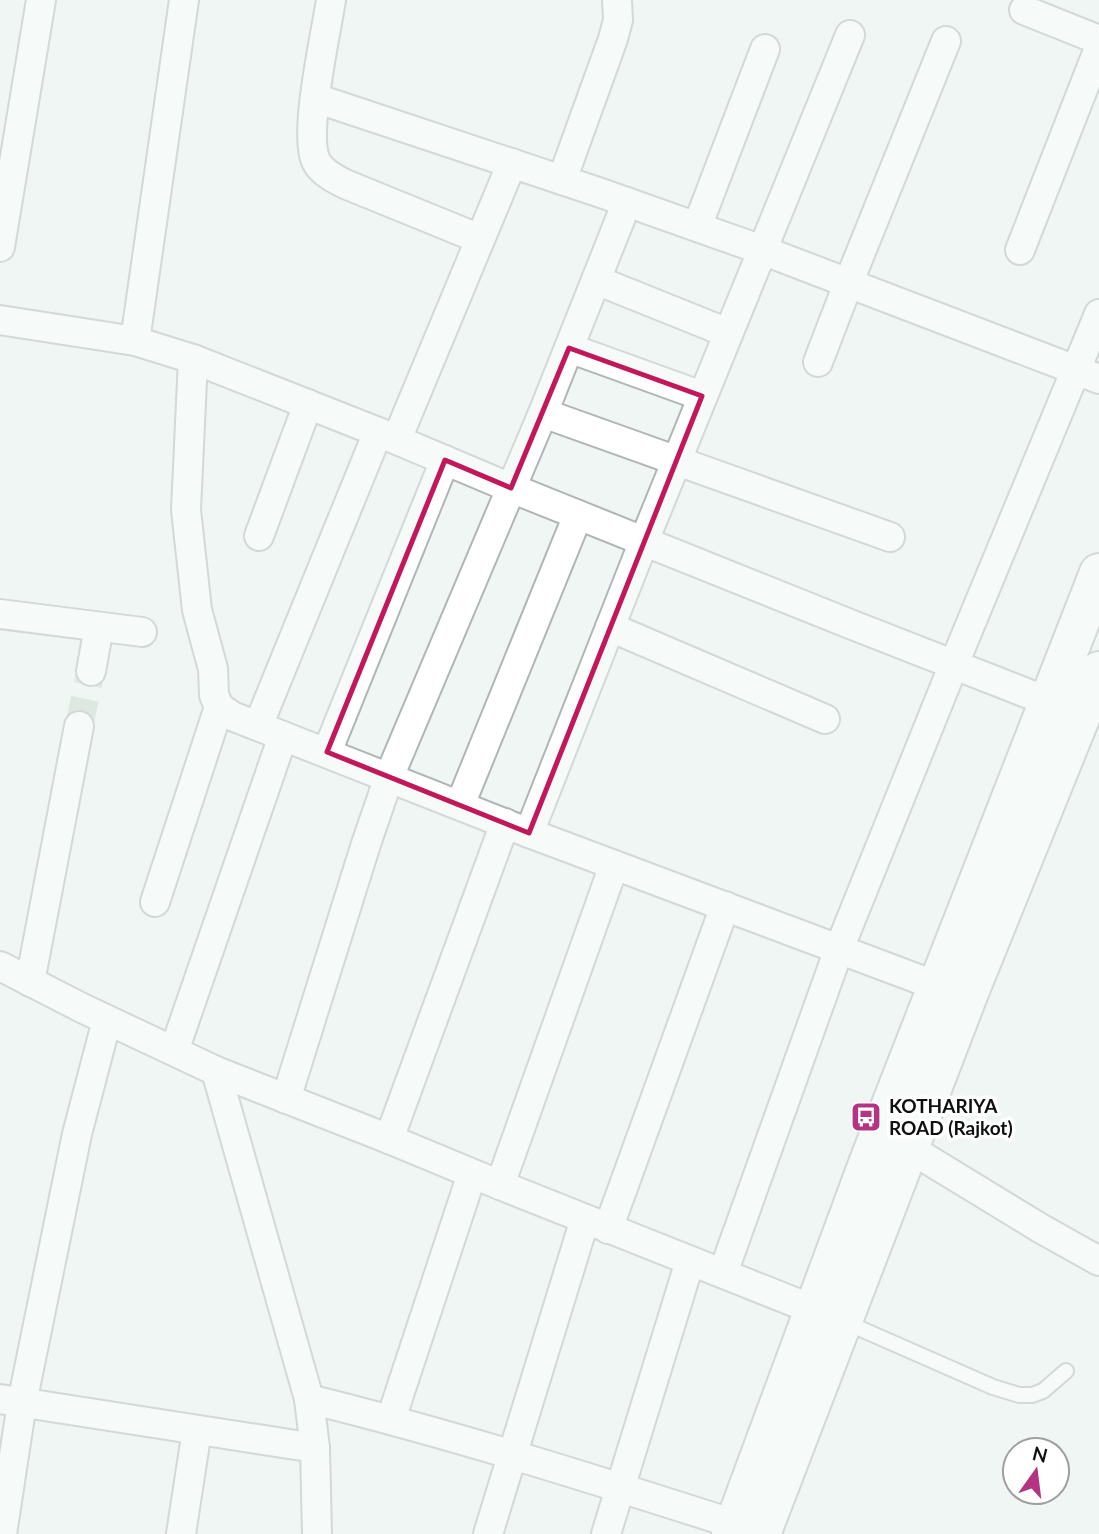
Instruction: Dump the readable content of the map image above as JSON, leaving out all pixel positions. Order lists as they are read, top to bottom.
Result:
{
  "places": {
    "bus stop": ["KOTHARIYA ROAD (Rajkot)"]
  },
  "north": "top"
}
